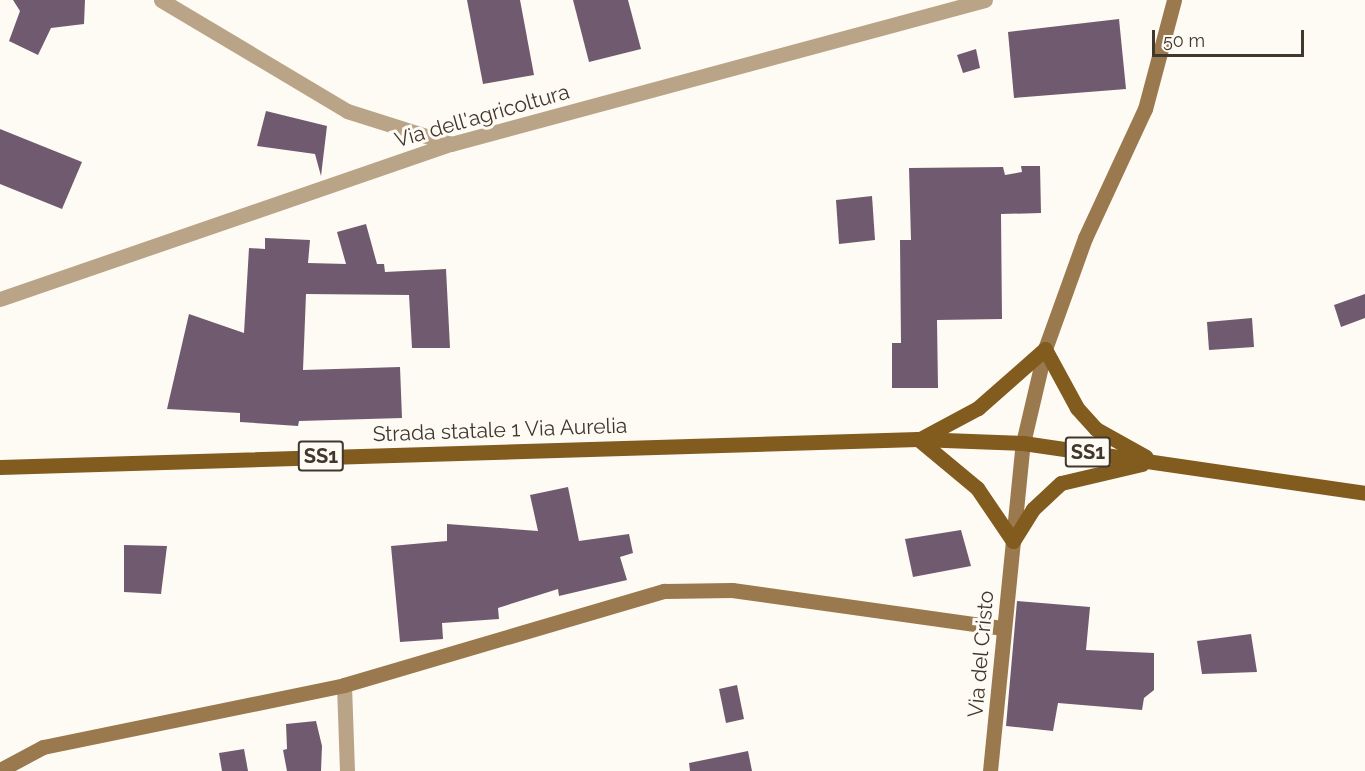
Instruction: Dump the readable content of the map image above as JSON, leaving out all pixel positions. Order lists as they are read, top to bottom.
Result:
{
  "streets": {
    "main road": ["Strada statale 1 Via Aurelia", "SS1"],
    "street": ["Via dell'agricoltura", "Via del Cristo"]
  },
  "crossings": [
    ["Strada statale 1 Via Aurelia", "SS1"],
    ["SS1", "Via del Cristo"]
  ],
  "scale_bar": "50 m"
}
